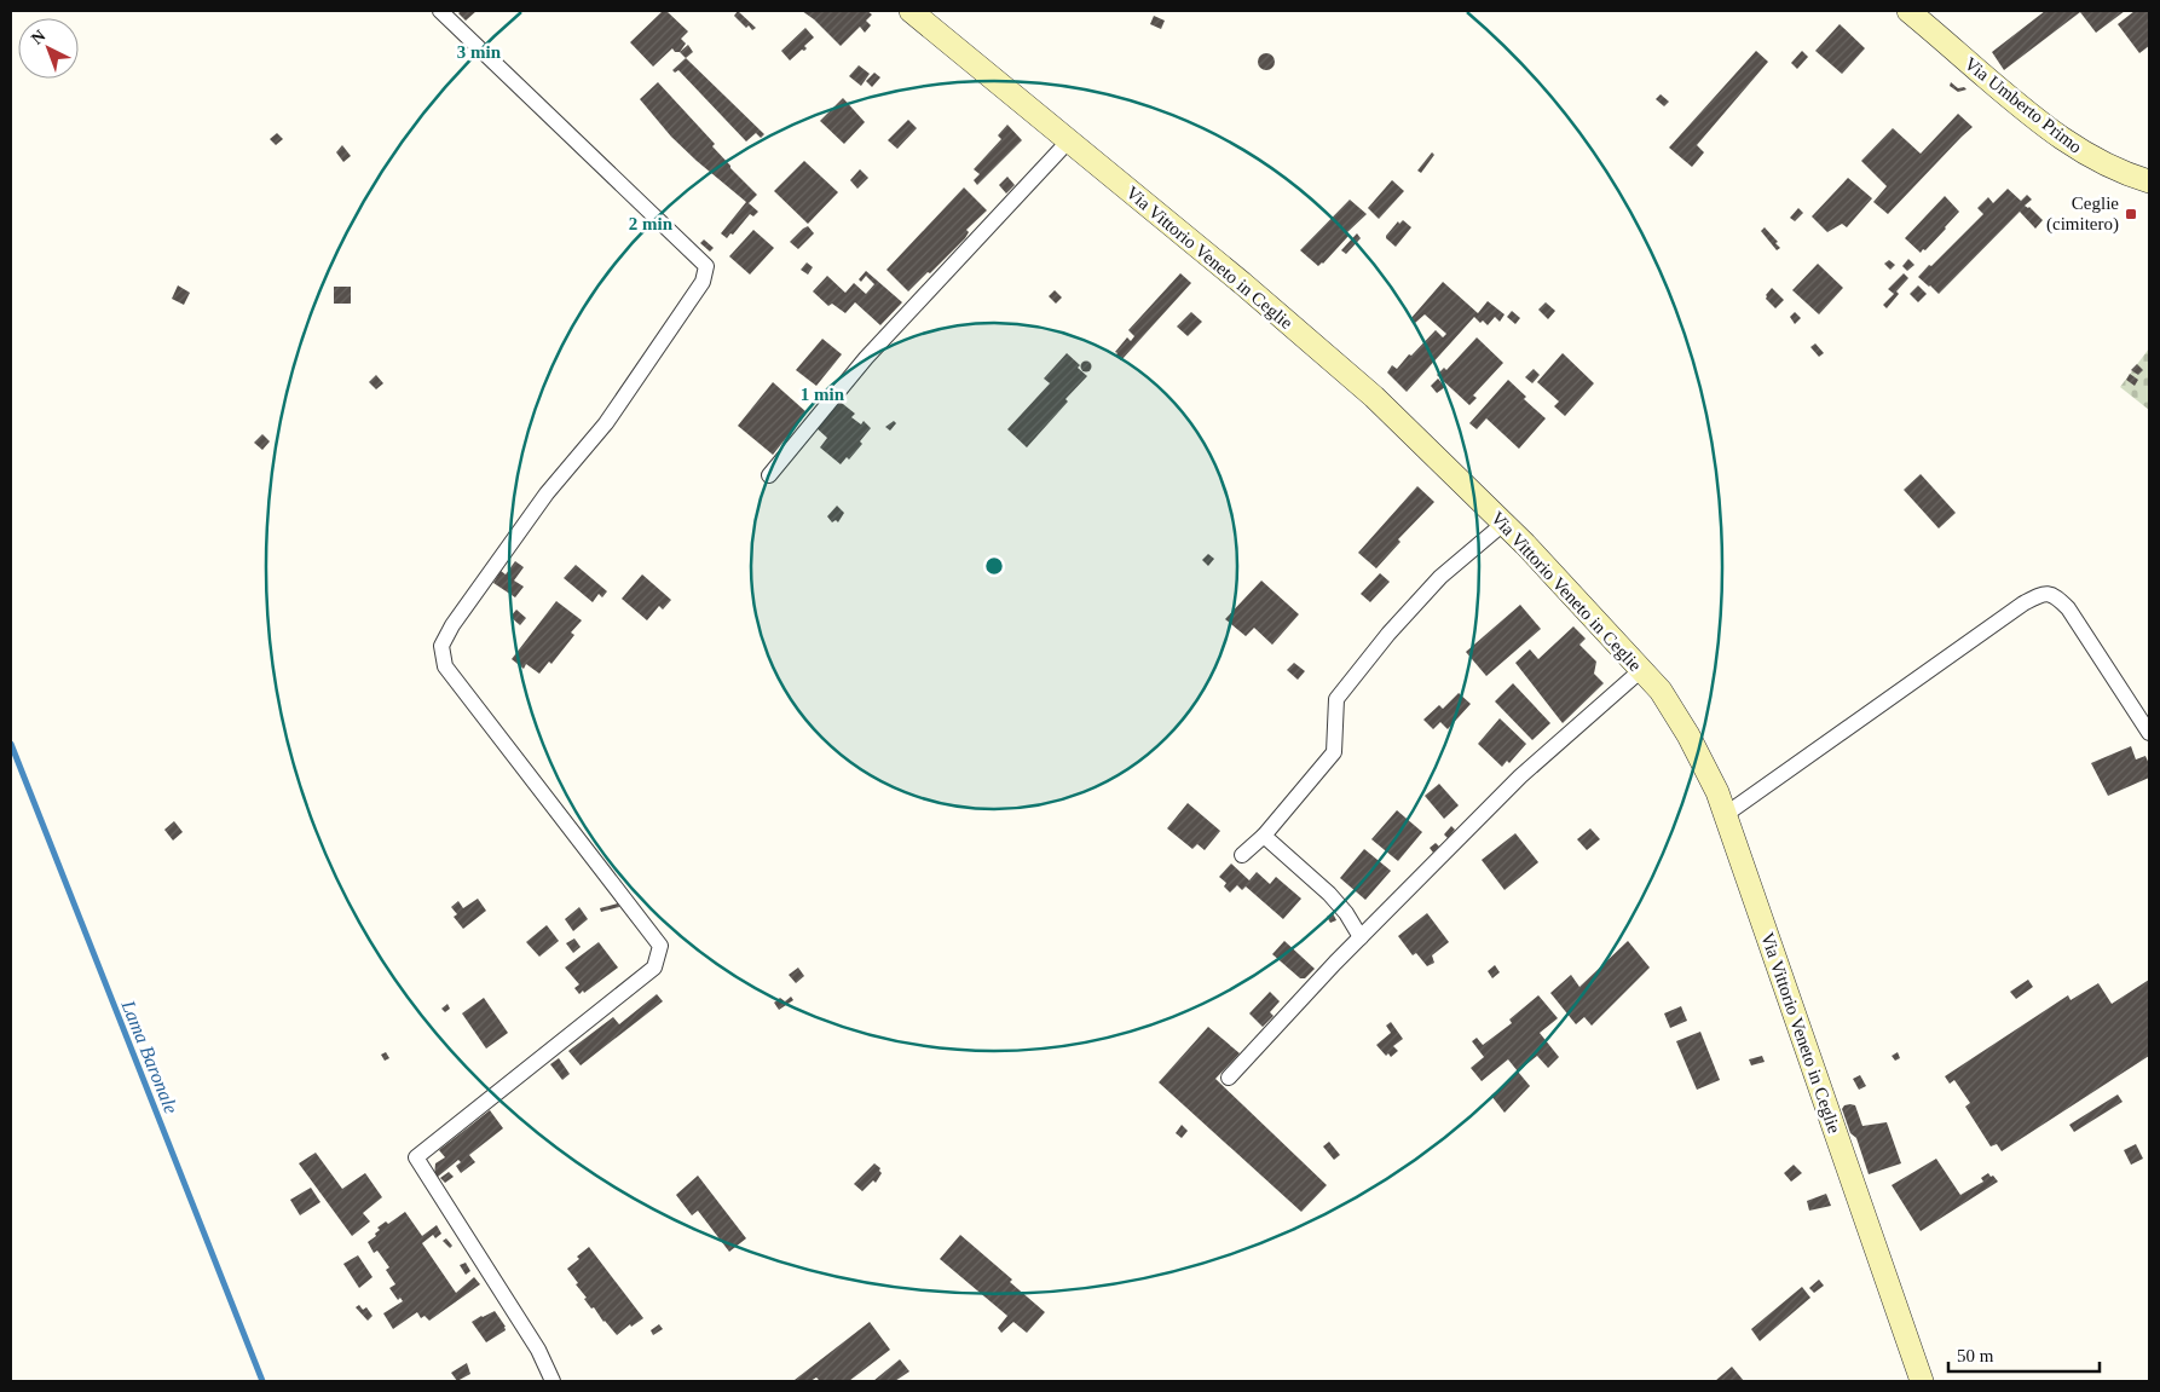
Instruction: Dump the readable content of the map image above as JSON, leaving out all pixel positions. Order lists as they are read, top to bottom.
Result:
{
  "streets": {
    "main road": ["Via Umberto Primo", "Via Vittorio Veneto in Ceglie"]
  },
  "water": ["Lama Baronale"],
  "places": {
    "transit": ["Ceglie (cimitero)"]
  },
  "scale_bar": "50 m",
  "north": "top left",
  "rings": ["3 min", "2 min", "1 min"]
}
